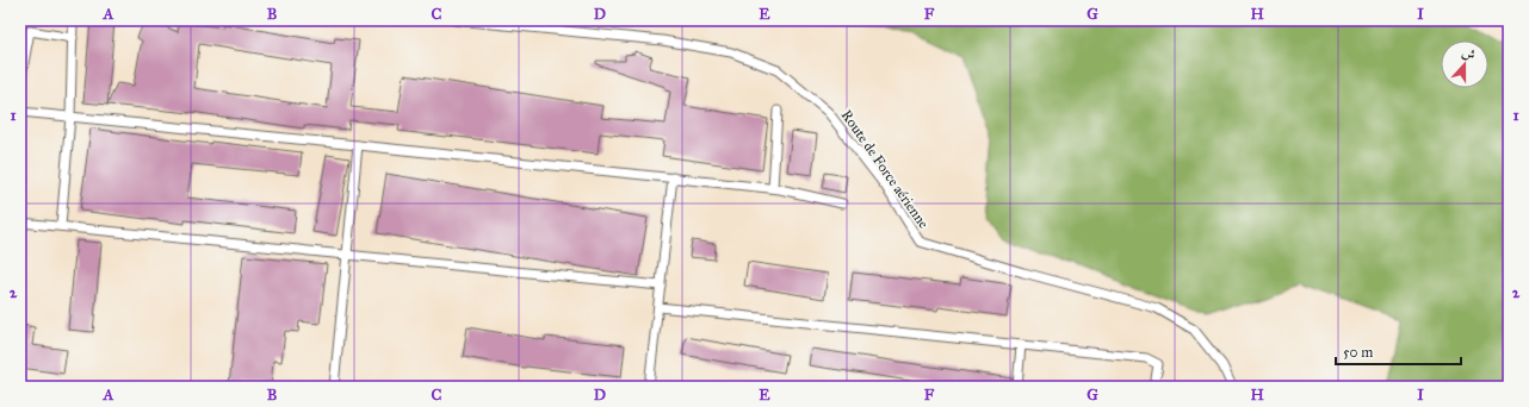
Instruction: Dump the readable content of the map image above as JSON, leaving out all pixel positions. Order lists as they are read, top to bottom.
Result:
{
  "streets": {
    "lane": ["Route de Force aérienne"]
  },
  "scale_bar": "50 m",
  "north": "top",
  "grid": {
    "columns": [
      "A",
      "B",
      "C",
      "D",
      "E",
      "F",
      "G",
      "H",
      "I"
    ],
    "rows": ["1", "2"]
  }
}
